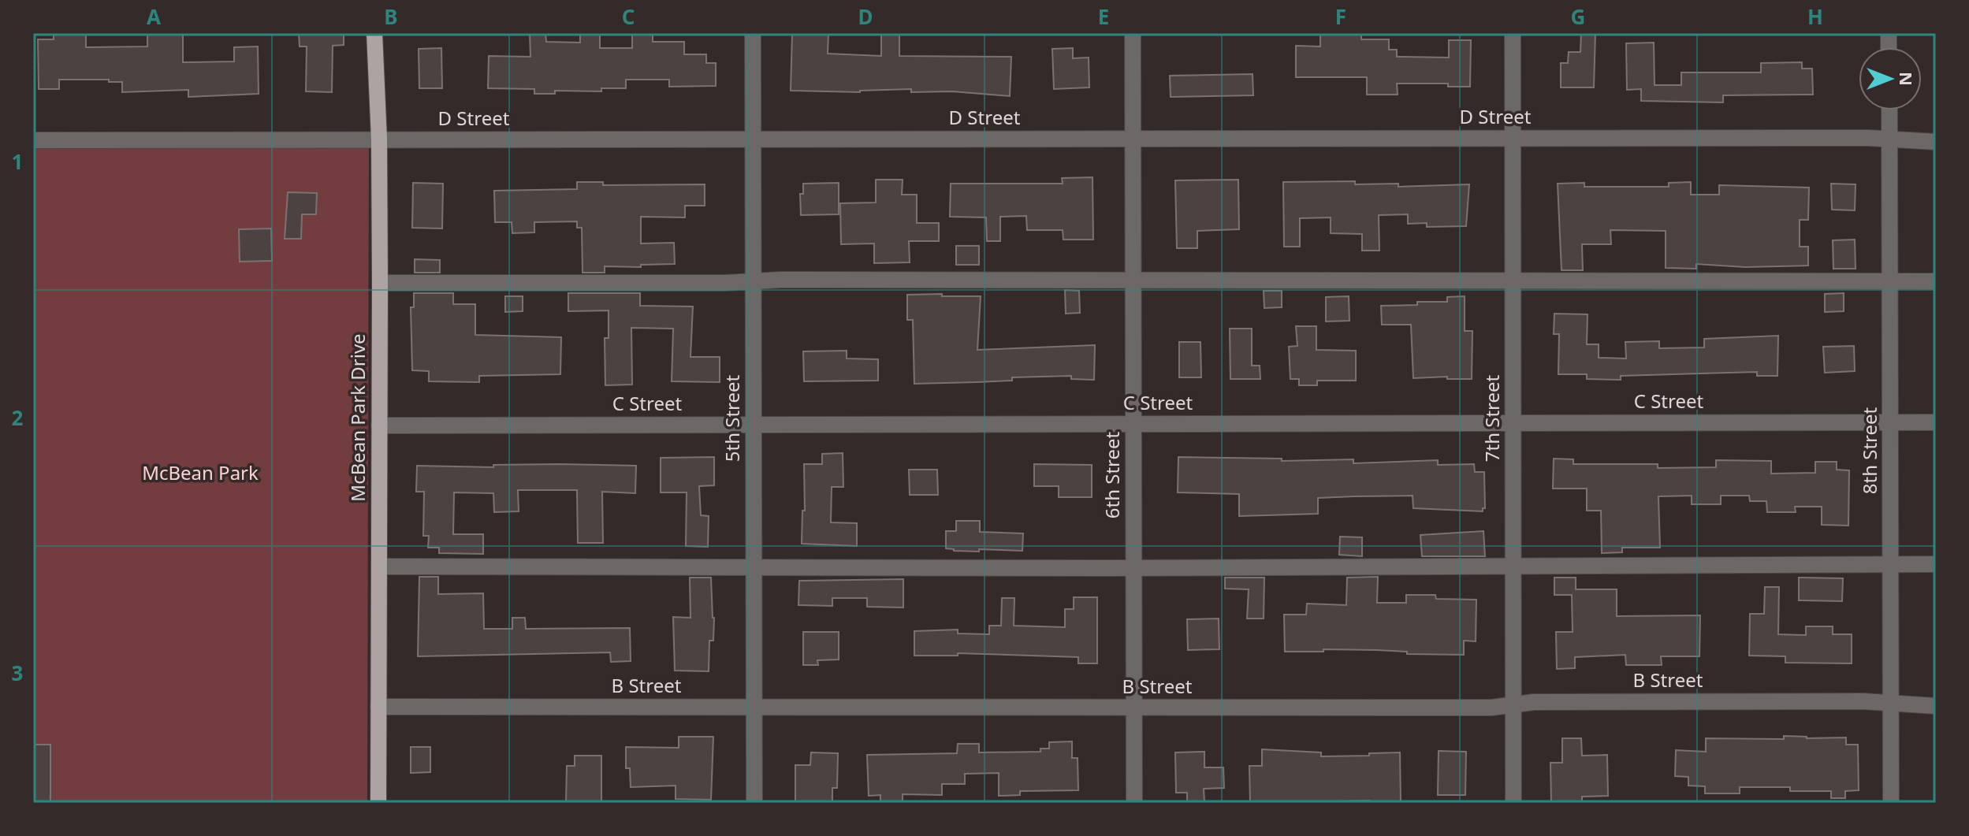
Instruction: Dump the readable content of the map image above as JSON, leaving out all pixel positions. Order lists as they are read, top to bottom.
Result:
{
  "streets": {
    "main road": ["McBean Park Drive"],
    "street": [
      "D Street",
      "C Street",
      "5th Street",
      "7th Street",
      "8th Street",
      "6th Street",
      "B Street"
    ]
  },
  "crossings": [
    ["D Street", "McBean Park Drive"],
    ["D Street", "5th Street"],
    ["D Street", "7th Street"],
    ["D Street", "8th Street"],
    ["D Street", "6th Street"],
    ["C Street", "McBean Park Drive"],
    ["C Street", "5th Street"],
    ["C Street", "7th Street"],
    ["C Street", "8th Street"],
    ["C Street", "6th Street"],
    ["McBean Park Drive", "B Street"],
    ["5th Street", "B Street"],
    ["7th Street", "B Street"],
    ["8th Street", "B Street"],
    ["6th Street", "B Street"]
  ],
  "parks": ["McBean Park"],
  "north": "right",
  "grid": {
    "columns": [
      "A",
      "B",
      "C",
      "D",
      "E",
      "F",
      "G",
      "H"
    ],
    "rows": ["1", "2", "3"]
  }
}
